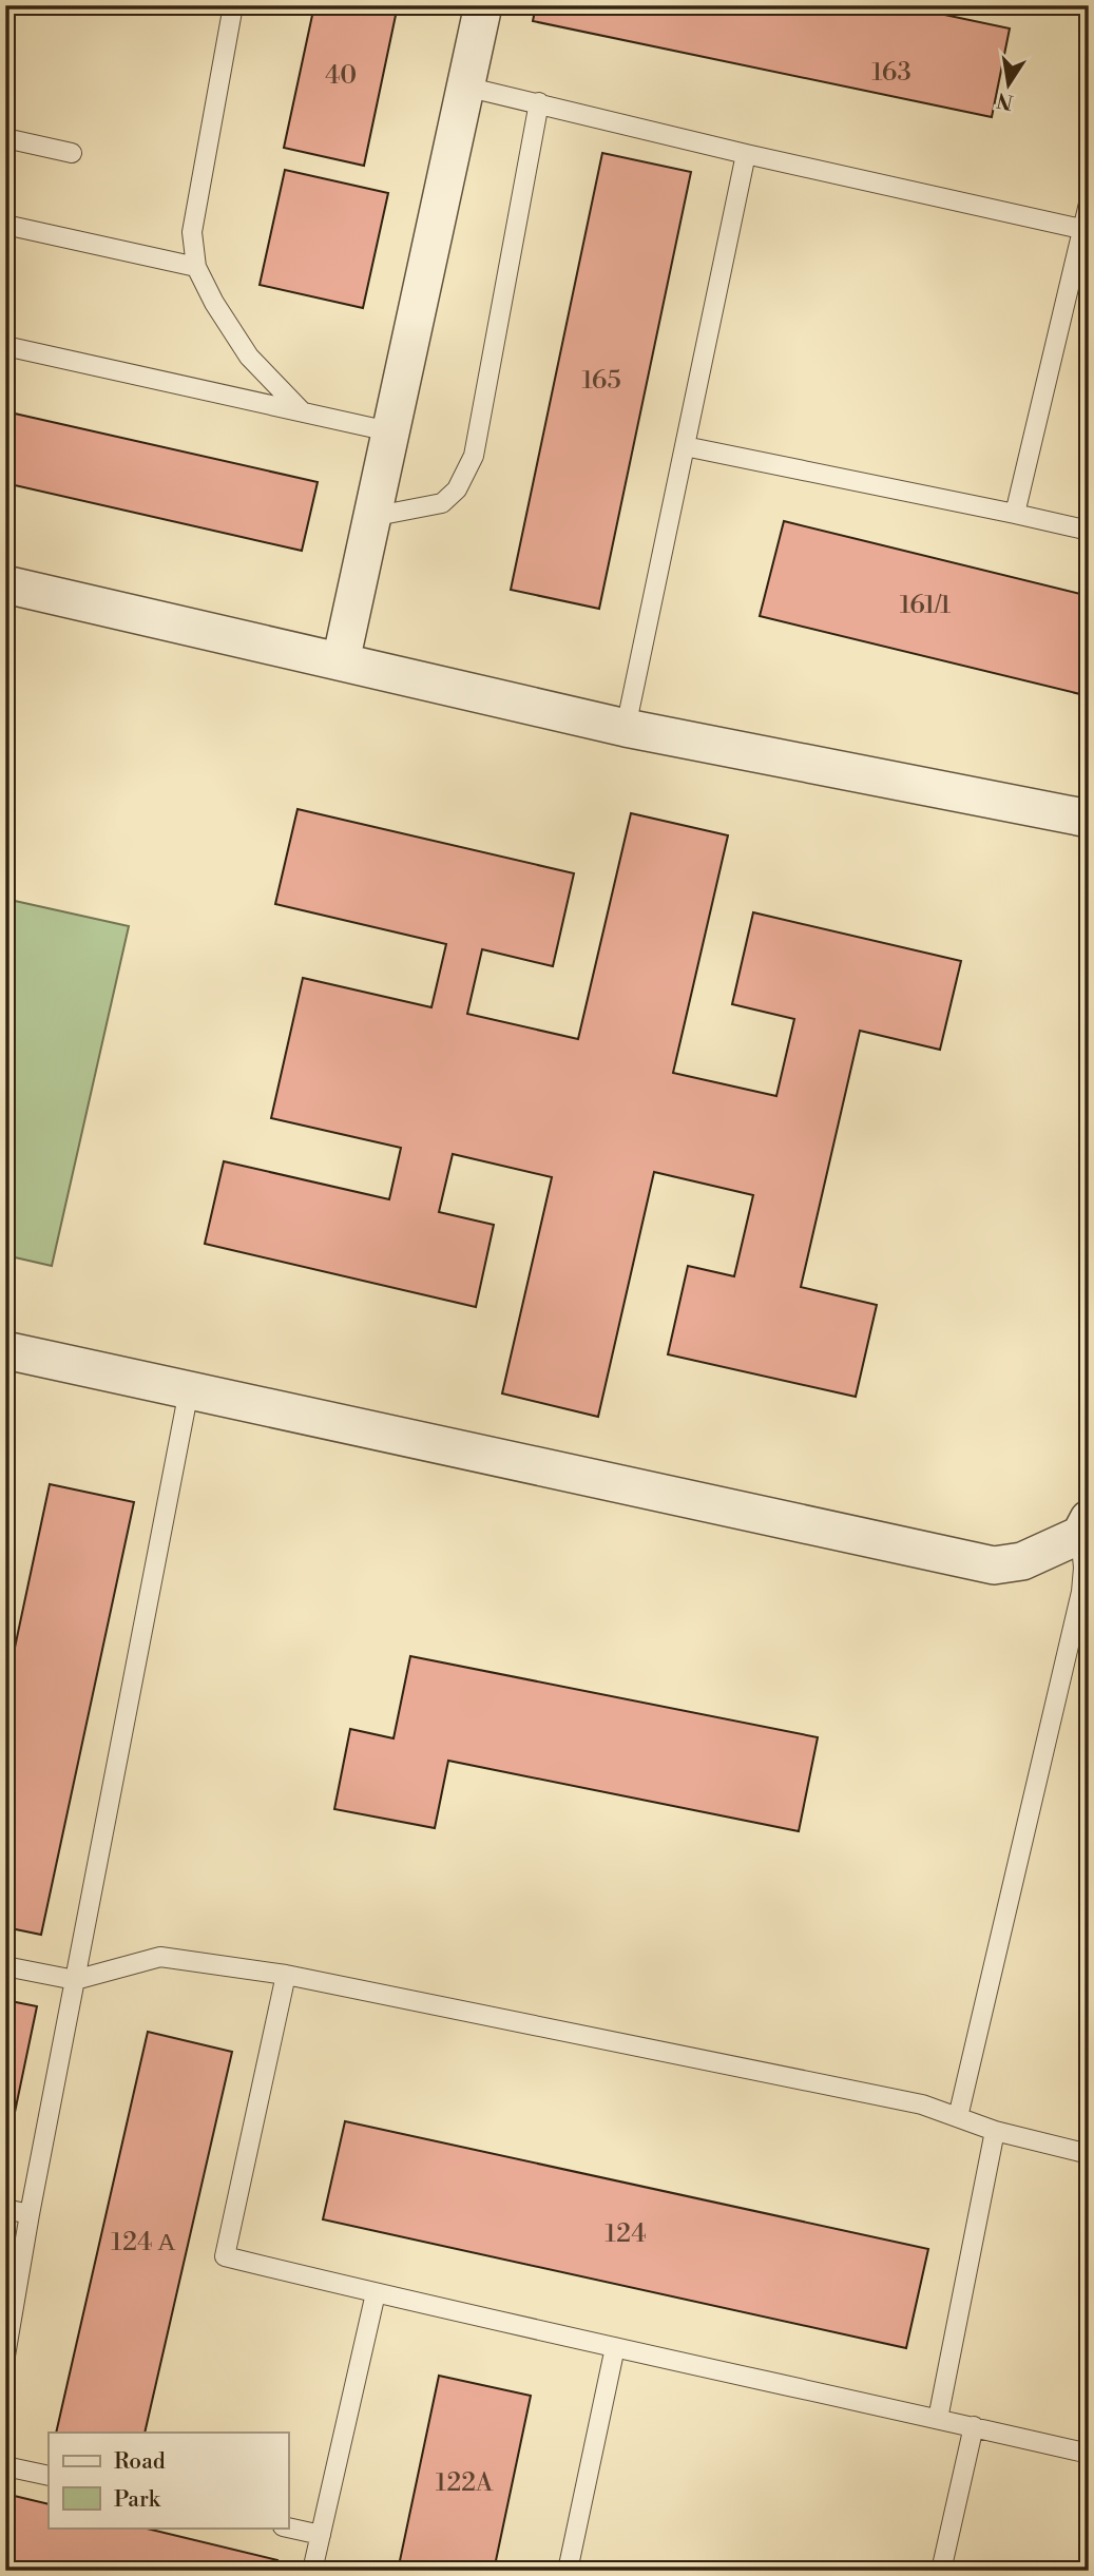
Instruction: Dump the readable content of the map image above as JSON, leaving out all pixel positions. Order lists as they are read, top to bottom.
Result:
{
  "house_numbers": [
    "163",
    "40",
    "165",
    "161/1",
    "124",
    "124 А",
    "122A"
  ],
  "legend": ["Road", "Park"],
  "north": "bottom"
}
